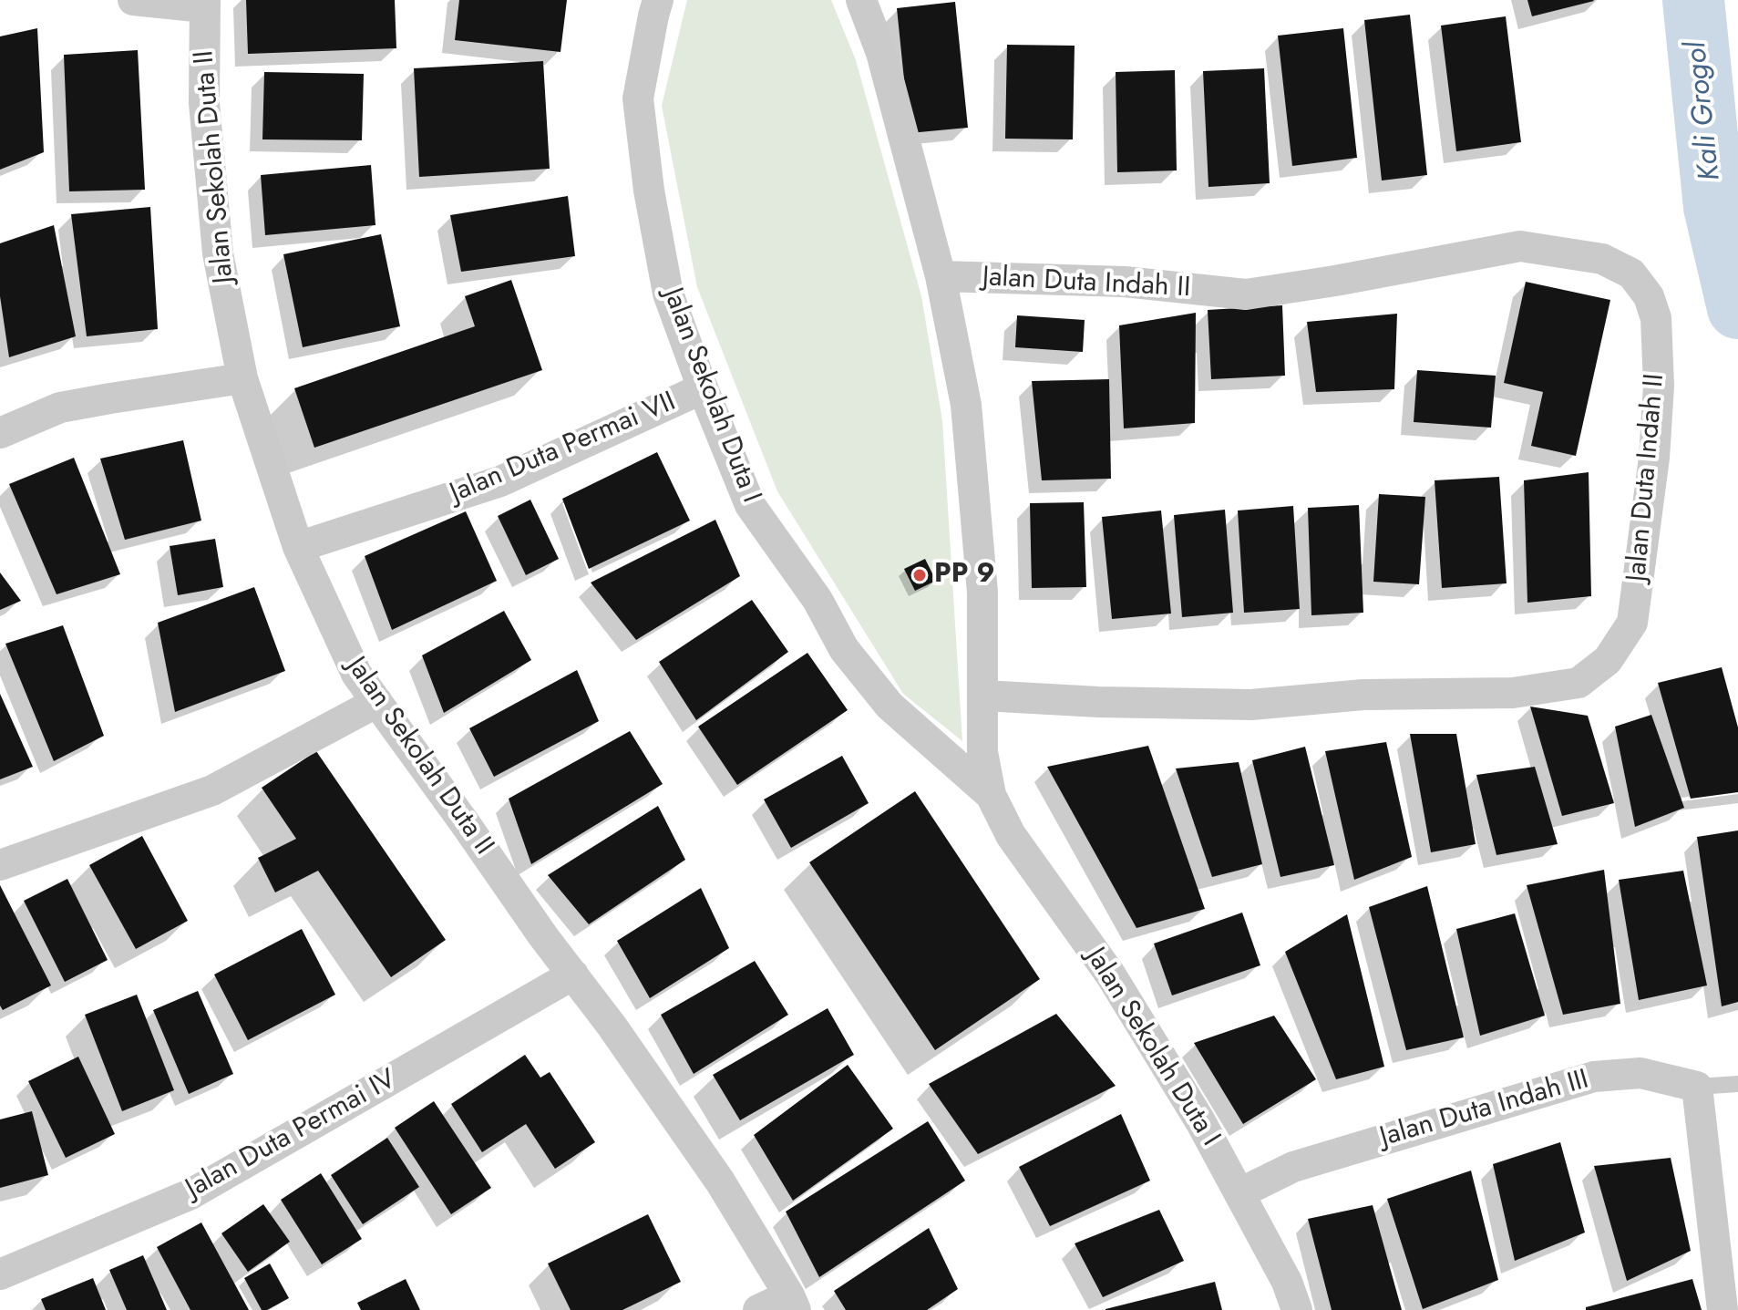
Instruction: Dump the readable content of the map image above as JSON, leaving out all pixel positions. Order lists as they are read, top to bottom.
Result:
{
  "streets": {
    "street": [
      "Jalan Sekolah Duta II",
      "Jalan Duta Indah II",
      "Jalan Sekolah Duta I",
      "Jalan Duta Permai VII",
      "Jalan Duta Indah III",
      "Jalan Duta Permai IV"
    ]
  },
  "crossings": [
    ["Jalan Sekolah Duta II", "Jalan Duta Permai VII"],
    ["Jalan Sekolah Duta II", "Jalan Duta Permai IV"],
    ["Jalan Duta Indah II", "Jalan Sekolah Duta I"],
    ["Jalan Sekolah Duta I", "Jalan Duta Permai VII"],
    ["Jalan Sekolah Duta I", "Jalan Duta Indah III"]
  ],
  "water": ["Kali Grogol"],
  "places": ["PP 9"]
}
